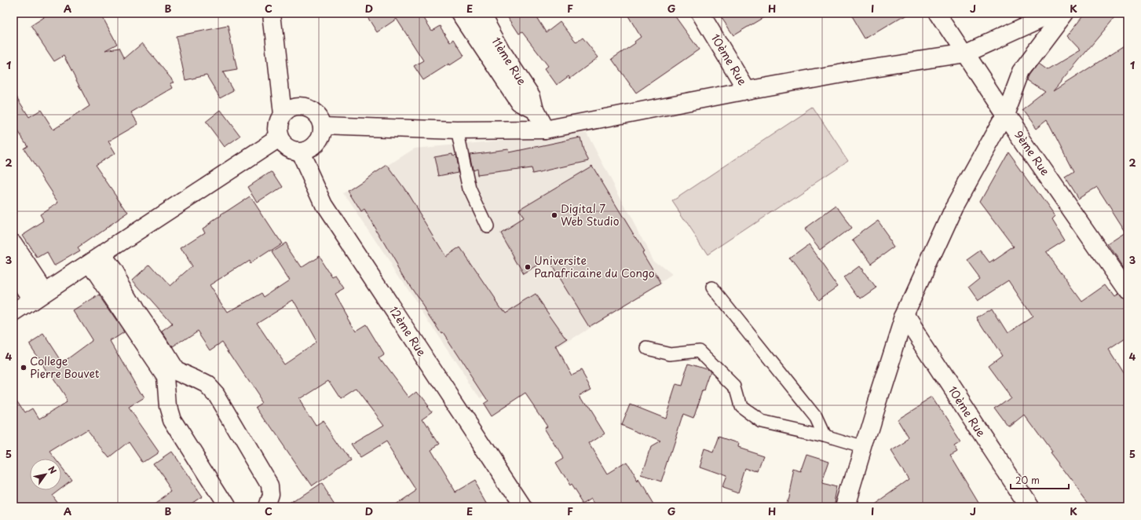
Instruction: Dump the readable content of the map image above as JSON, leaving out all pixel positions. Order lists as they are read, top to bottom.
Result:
{
  "streets": {
    "street": [
      "10ème Rue",
      "11ème Rue",
      "9ème Rue",
      "12ème Rue"
    ]
  },
  "places": ["Digital 7 Web Studio", "Universite Panafricaine du Congo", "College Pierre Bouvet"],
  "scale_bar": "20 m",
  "north": "top right",
  "grid": {
    "columns": [
      "A",
      "B",
      "C",
      "D",
      "E",
      "F",
      "G",
      "H",
      "I",
      "J",
      "K"
    ],
    "rows": [
      "1",
      "2",
      "3",
      "4",
      "5"
    ]
  }
}
